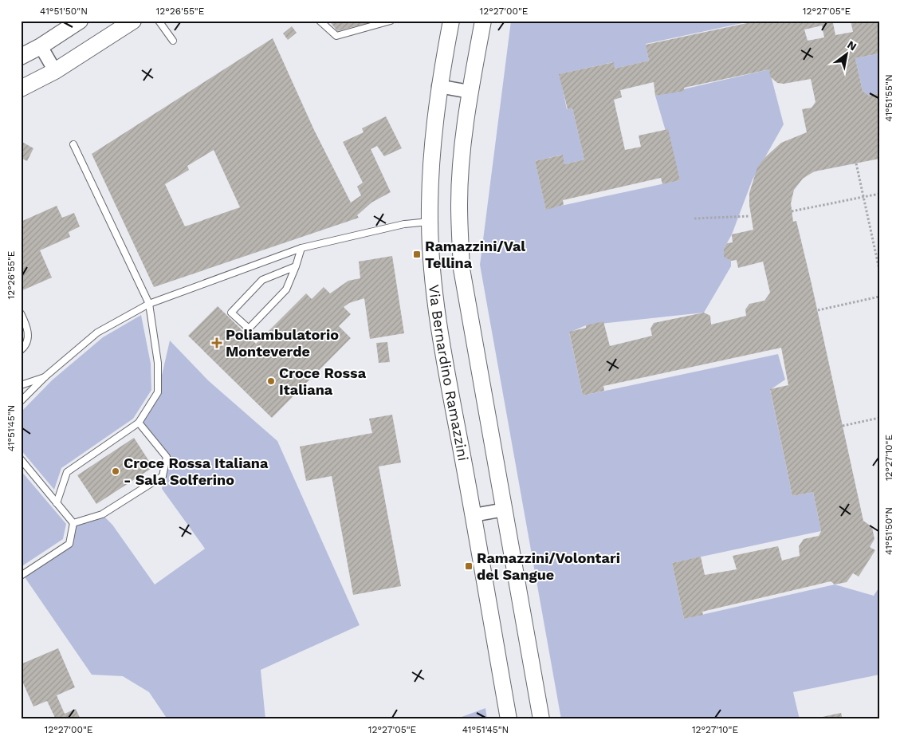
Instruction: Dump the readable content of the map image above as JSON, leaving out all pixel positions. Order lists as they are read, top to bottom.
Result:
{
  "streets": {
    "street": ["Via Bernardino Ramazzini"]
  },
  "places": {
    "transit": ["Ramazzini/Val Tellina", "Ramazzini/Volontari del Sangue"],
    "health": ["Poliambulatorio Monteverde"],
    "other": ["Croce Rossa Italiana", "Croce Rossa Italiana - Sala Solferino"]
  },
  "north": "top right",
  "coordinates": [
    "41°51'50\"N",
    "12°26'55\"E",
    "12°27'00\"E",
    "12°27'05\"E",
    "41°51'55\"N",
    "41°51'45\"N",
    "12°27'10\"E"
  ]
}
